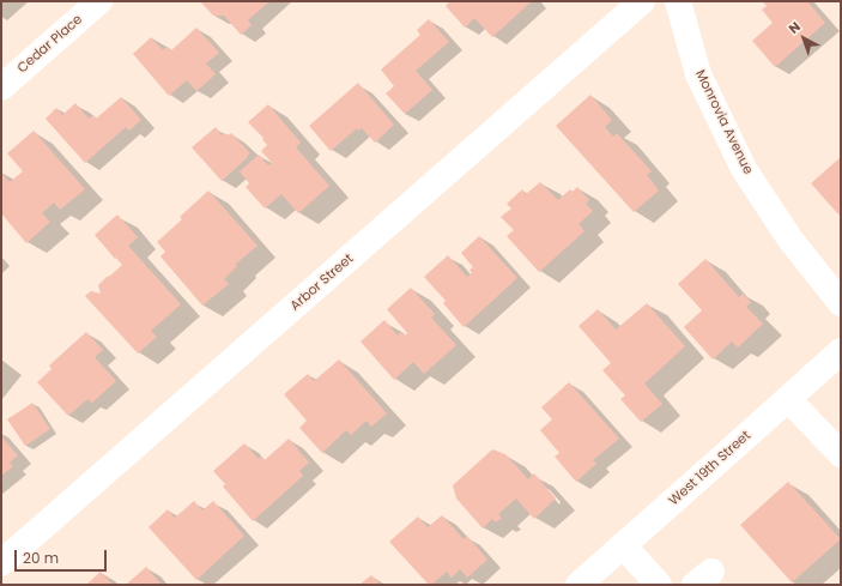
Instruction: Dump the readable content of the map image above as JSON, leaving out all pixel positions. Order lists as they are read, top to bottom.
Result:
{
  "streets": {
    "street": [
      "Cedar Place",
      "Monrovia Avenue",
      "Arbor Street",
      "West 19th Street"
    ]
  },
  "scale_bar": "20 m",
  "north": "top left"
}
